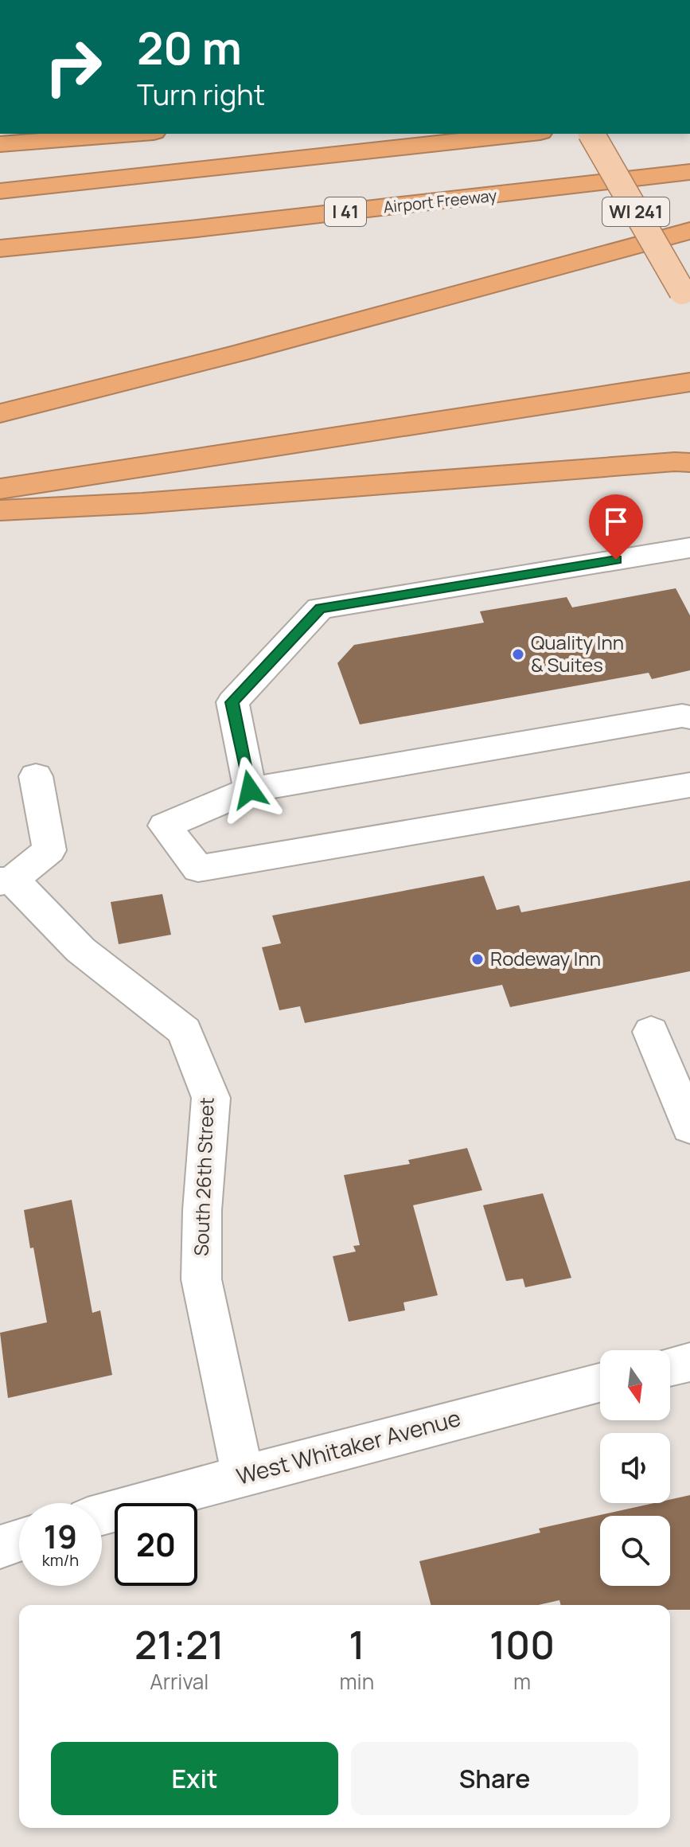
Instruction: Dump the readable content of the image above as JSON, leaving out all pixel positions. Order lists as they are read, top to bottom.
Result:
{
  "streets": {
    "highway": ["Airport Freeway", "I 41"],
    "main road": ["WI 241"],
    "street": ["South 26th Street", "West Whitaker Avenue"]
  },
  "crossings": [
    ["South 26th Street", "West Whitaker Avenue"]
  ],
  "places": ["Quality Inn & Suites", "Rodeway Inn"],
  "north": "bottom",
  "page": {
    "turn": ["20 m", "Turn right"],
    "speed": "19 km/h",
    "limit": "20",
    "eta": [
      "21:21",
      "Arrival",
      "1",
      "min",
      "100",
      "m"
    ],
    "buttons": ["Exit", "Share"]
  }
}
